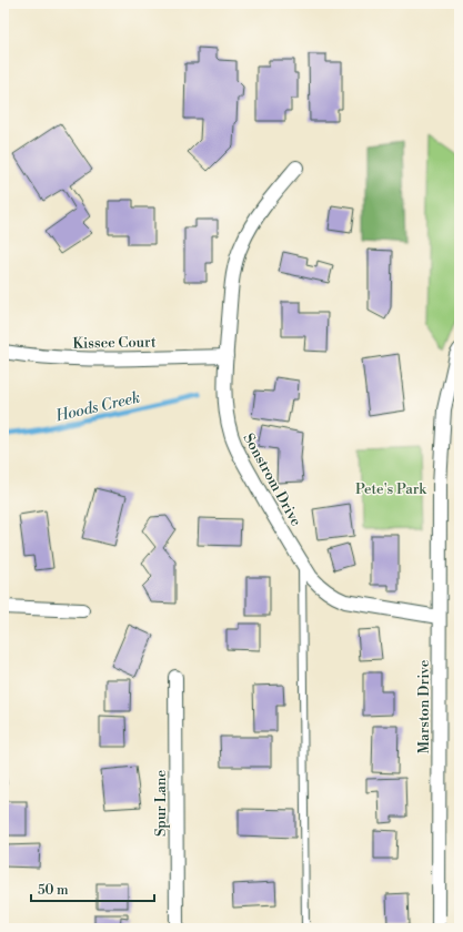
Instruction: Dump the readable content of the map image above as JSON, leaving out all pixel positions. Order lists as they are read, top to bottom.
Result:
{
  "streets": {
    "street": [
      "Kissee Court",
      "Sonstrom Drive",
      "Marston Drive",
      "Spur Lane"
    ]
  },
  "crossings": [
    ["Kissee Court", "Sonstrom Drive"],
    ["Sonstrom Drive", "Marston Drive"]
  ],
  "water": ["Hoods Creek"],
  "parks": ["Pete's Park"],
  "scale_bar": "50 m"
}
